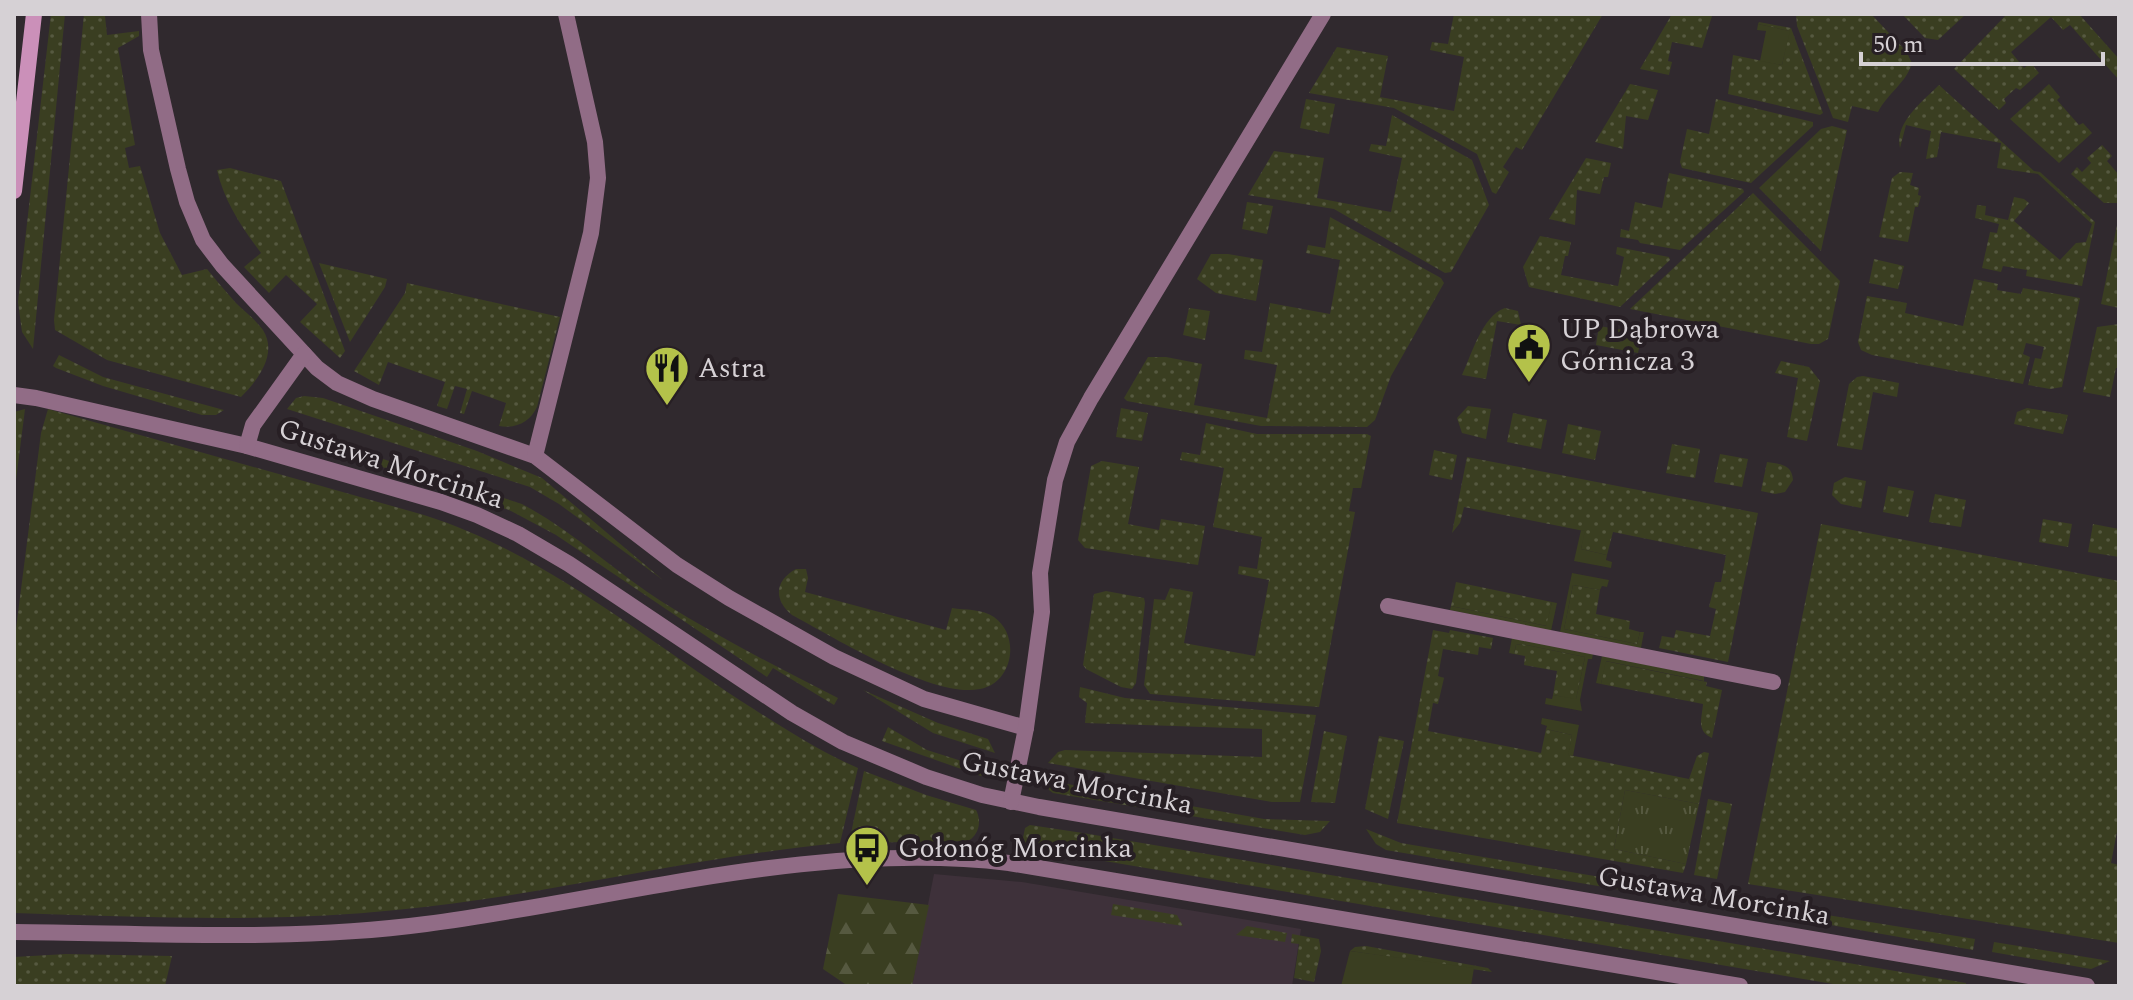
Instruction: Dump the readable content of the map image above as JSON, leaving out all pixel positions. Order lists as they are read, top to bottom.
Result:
{
  "streets": {
    "street": ["Gustawa Morcinka"]
  },
  "places": {
    "public building": ["UP Dąbrowa Górnicza 3"],
    "restaurant": ["Astra"],
    "bus stop": ["Gołonóg Morcinka"]
  },
  "scale_bar": "50 m"
}
